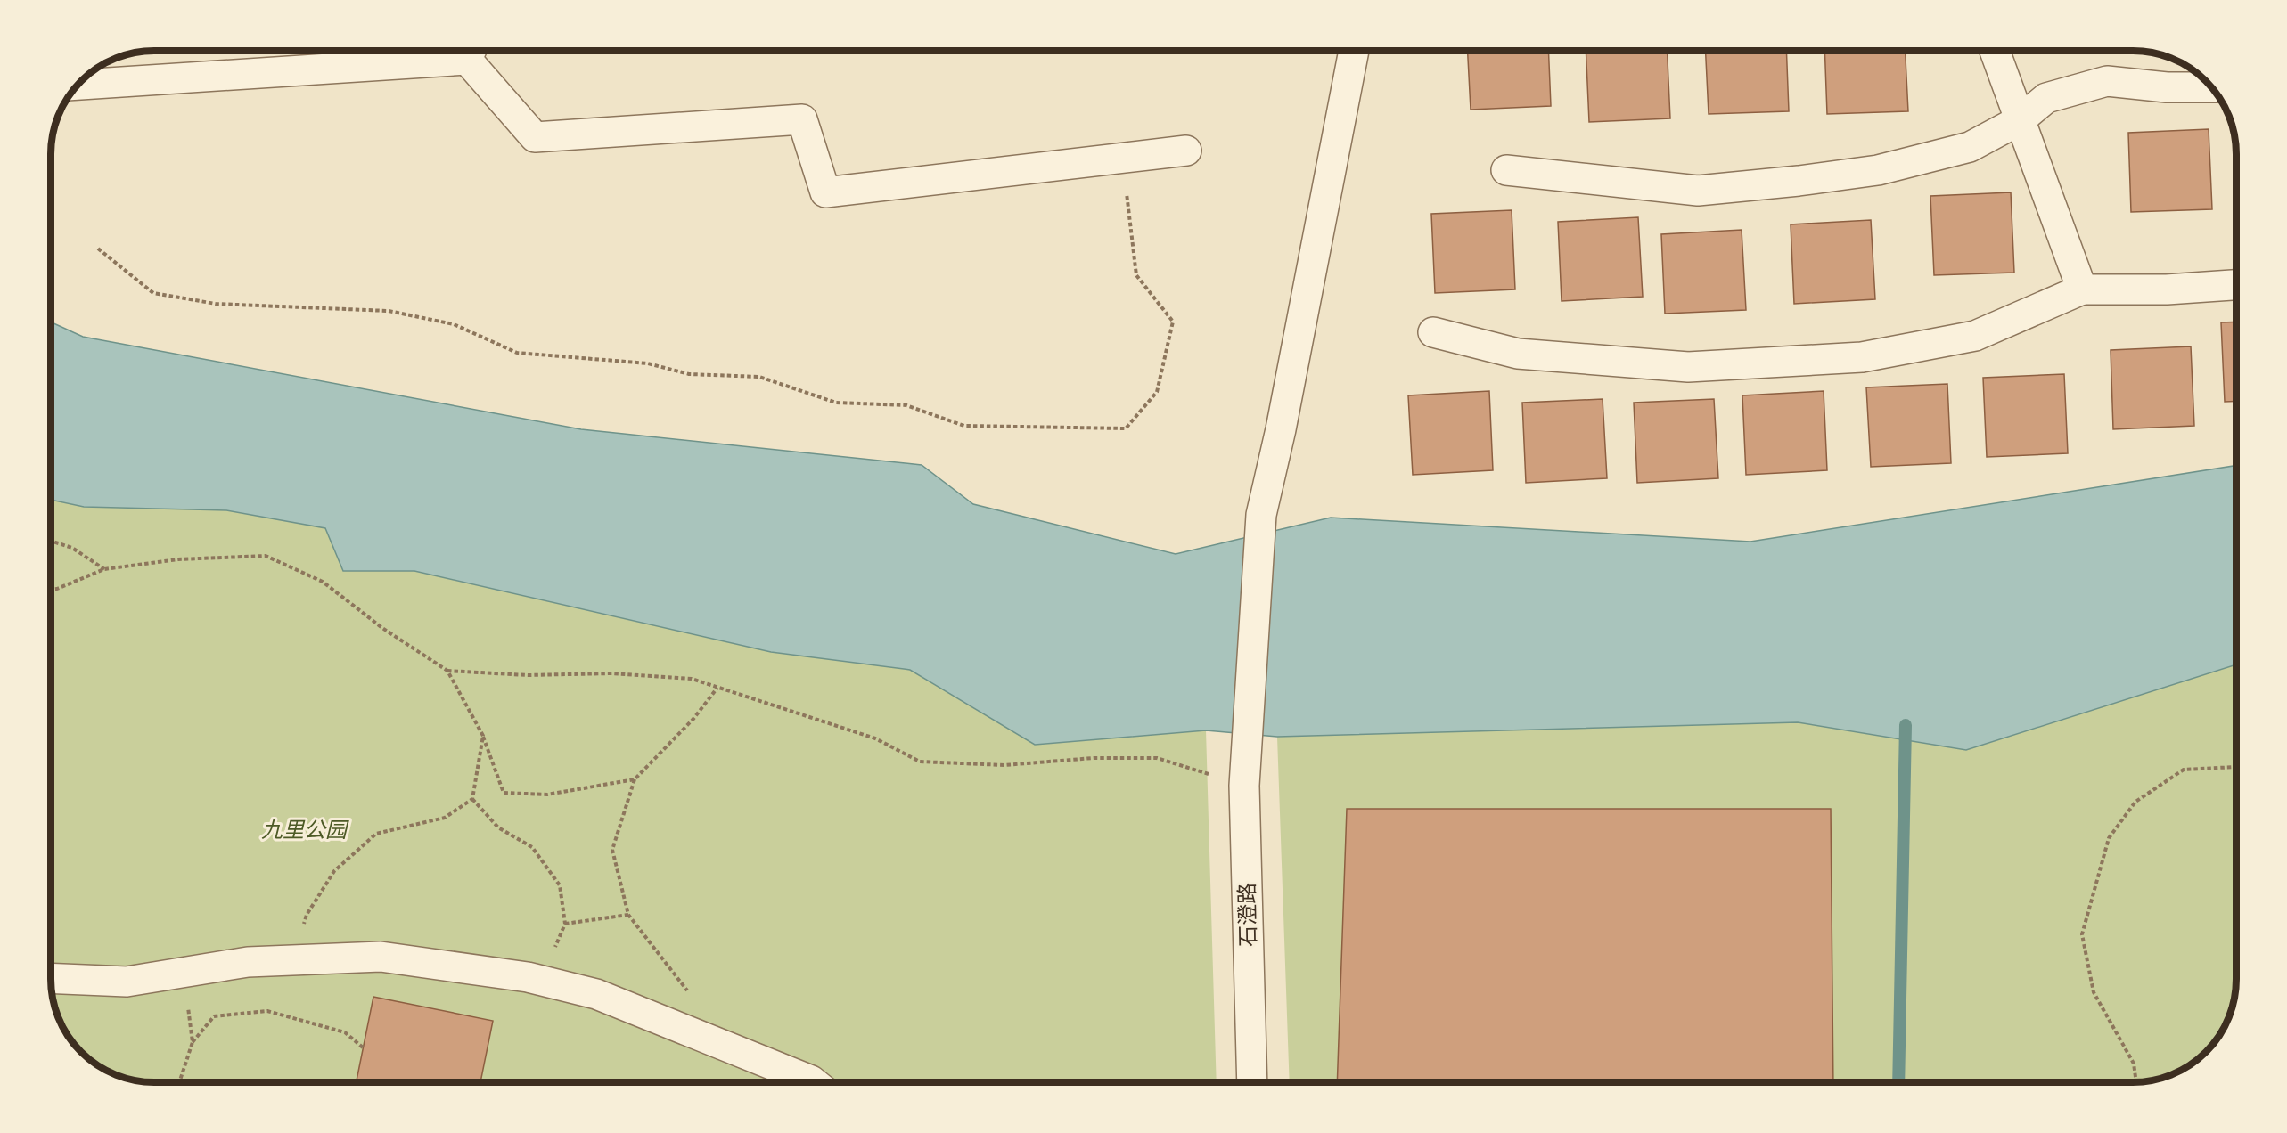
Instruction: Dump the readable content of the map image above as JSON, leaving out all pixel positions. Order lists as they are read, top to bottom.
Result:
{
  "streets": {
    "street": ["石澄路"]
  },
  "parks": ["九里公园"]
}
